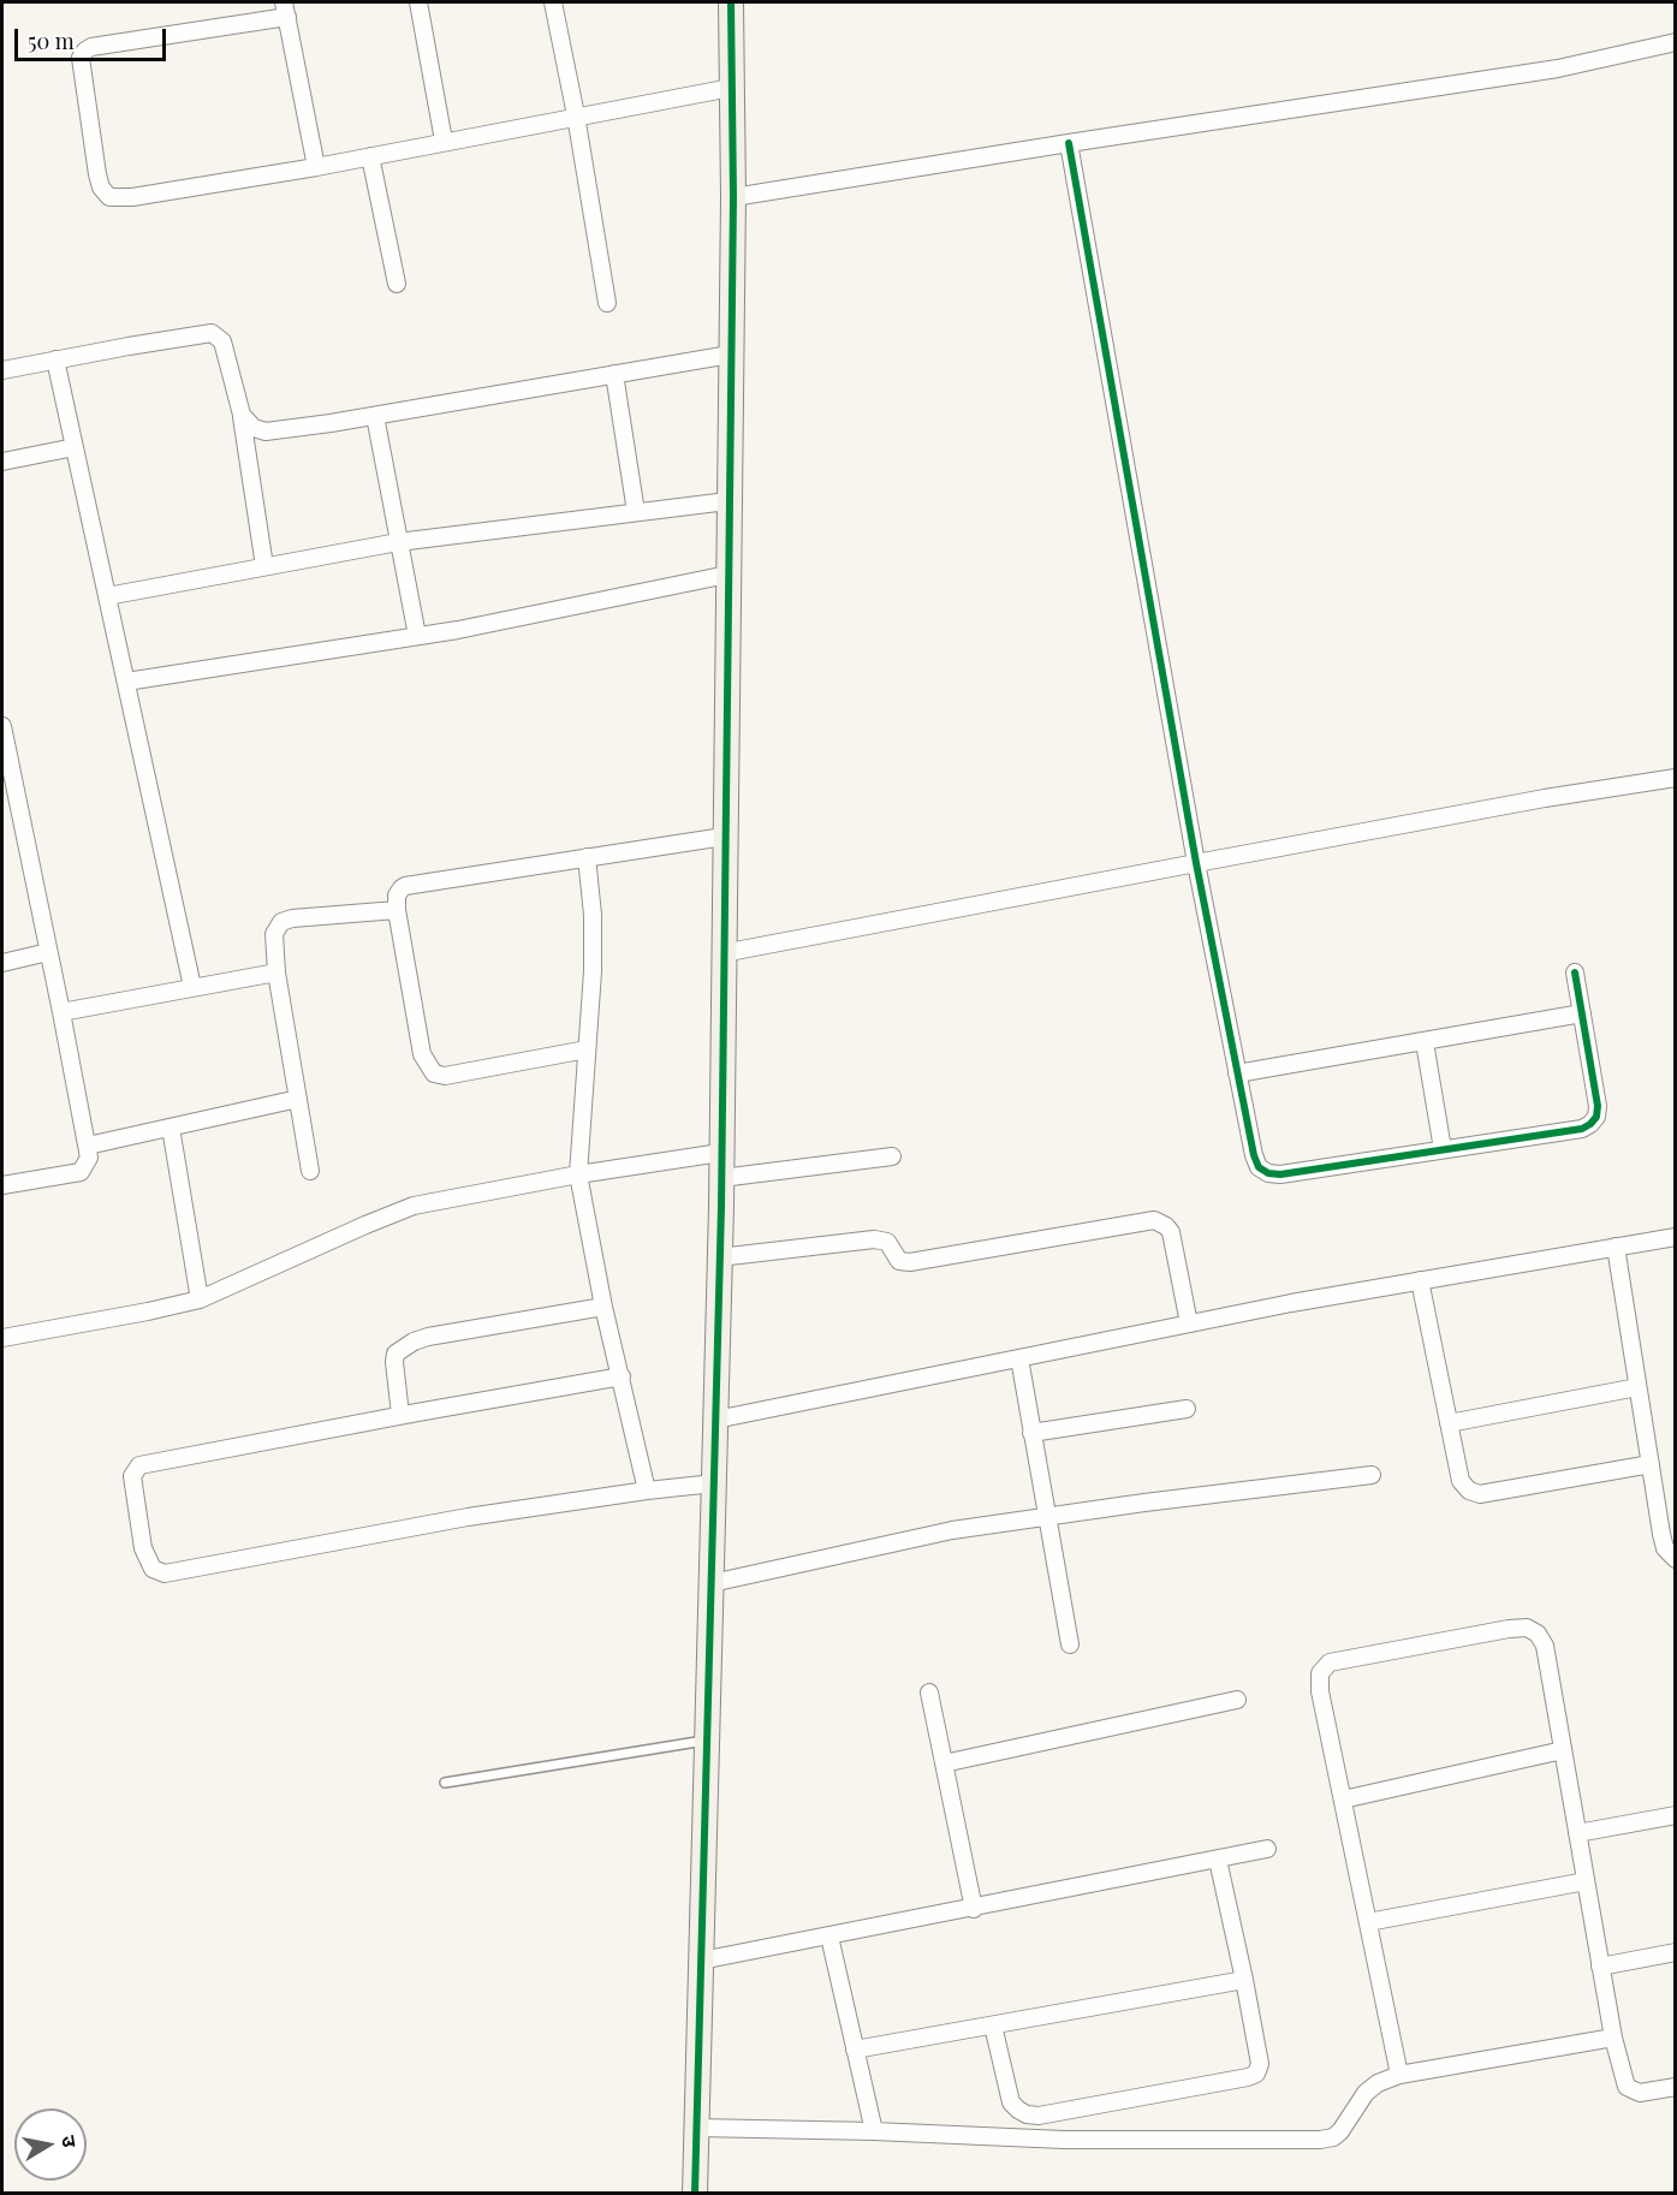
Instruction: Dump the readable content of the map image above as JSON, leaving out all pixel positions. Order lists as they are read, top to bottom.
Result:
{
  "scale_bar": "50 m",
  "north": "right"
}
